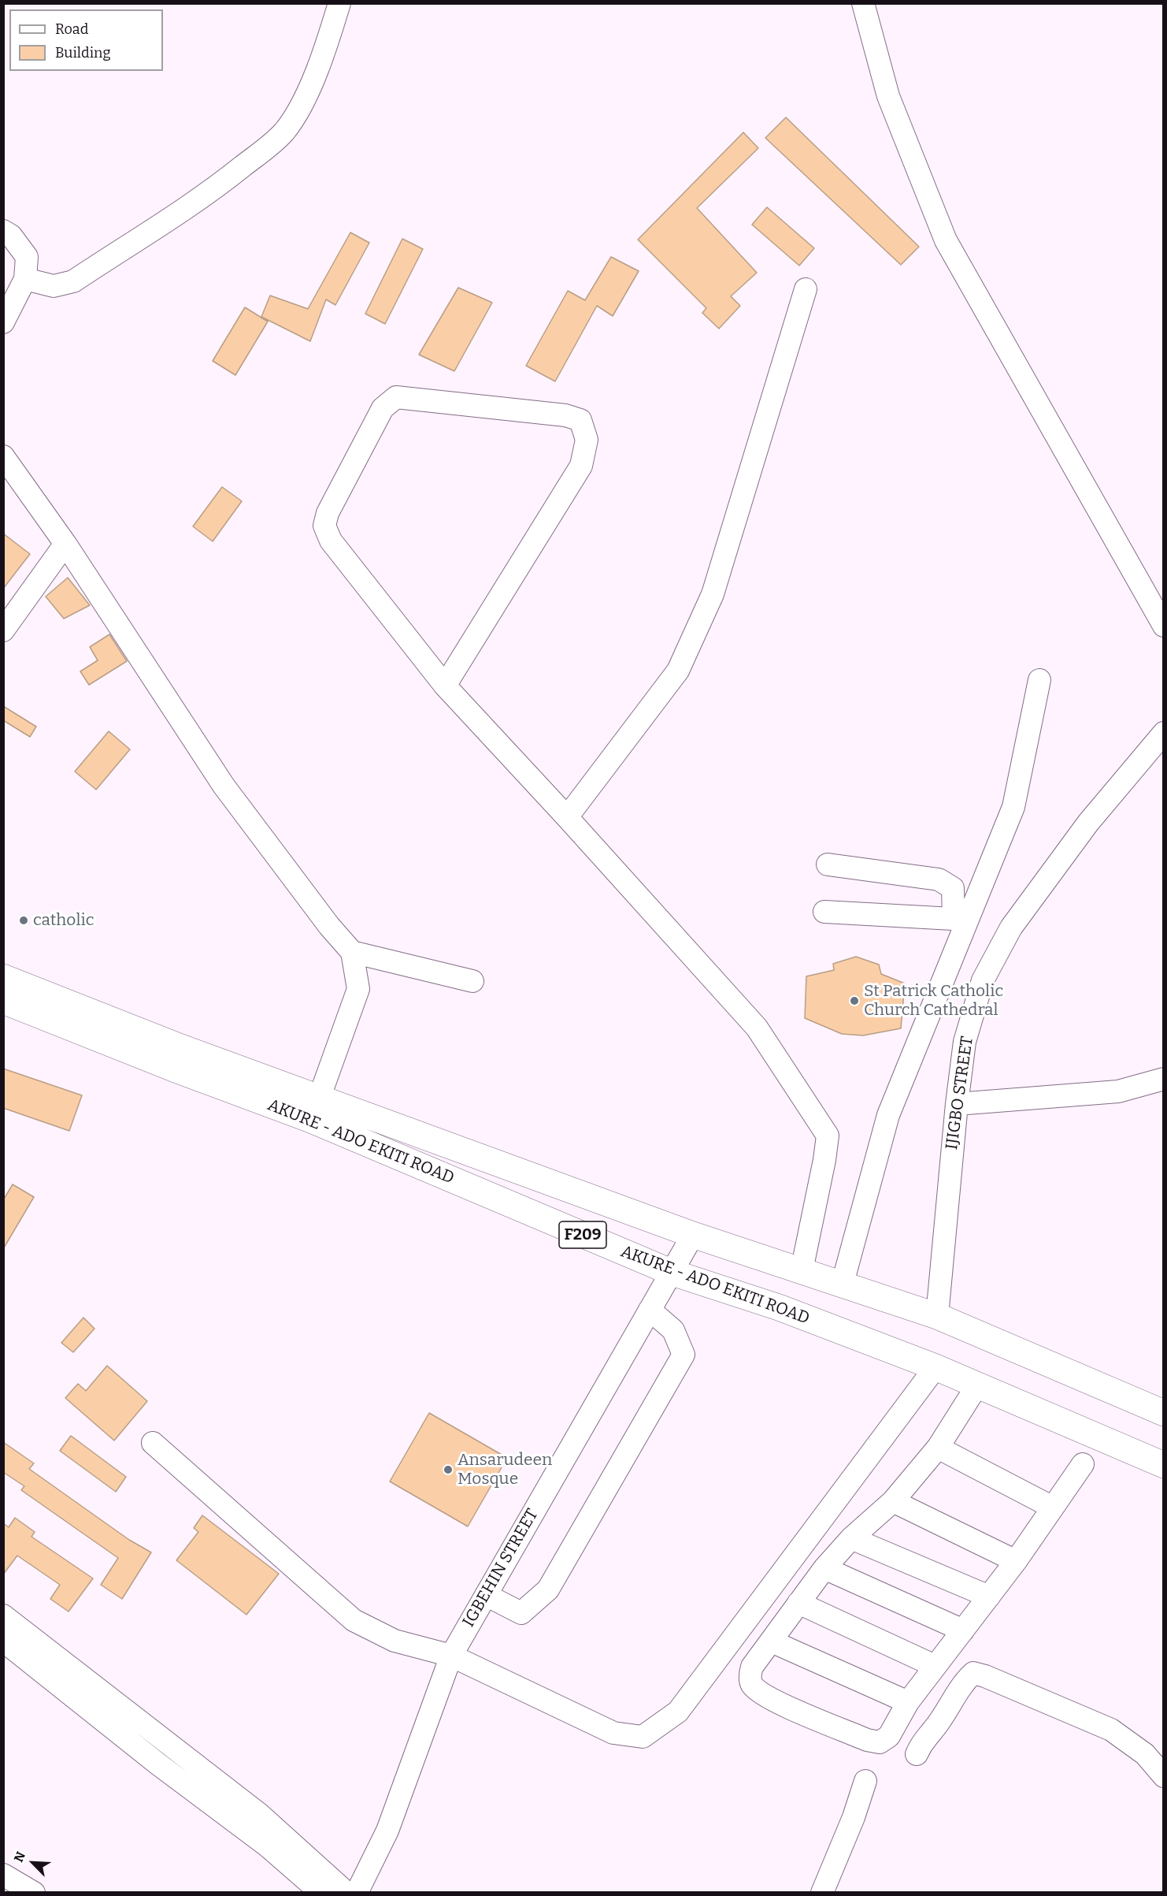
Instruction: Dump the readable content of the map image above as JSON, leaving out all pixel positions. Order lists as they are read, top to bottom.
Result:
{
  "streets": {
    "main road": ["AKURE - ADO EKITI ROAD", "F209"],
    "street": ["IJIGBO STREET", "IGBEHIN STREET"]
  },
  "crossings": [
    ["IJIGBO STREET", "AKURE - ADO EKITI ROAD"],
    ["AKURE - ADO EKITI ROAD", "IGBEHIN STREET"]
  ],
  "places": ["catholic", "St Patrick Catholic Church Cathedral", "Ansarudeen Mosque"],
  "legend": ["Road", "Building"],
  "north": "top left"
}
